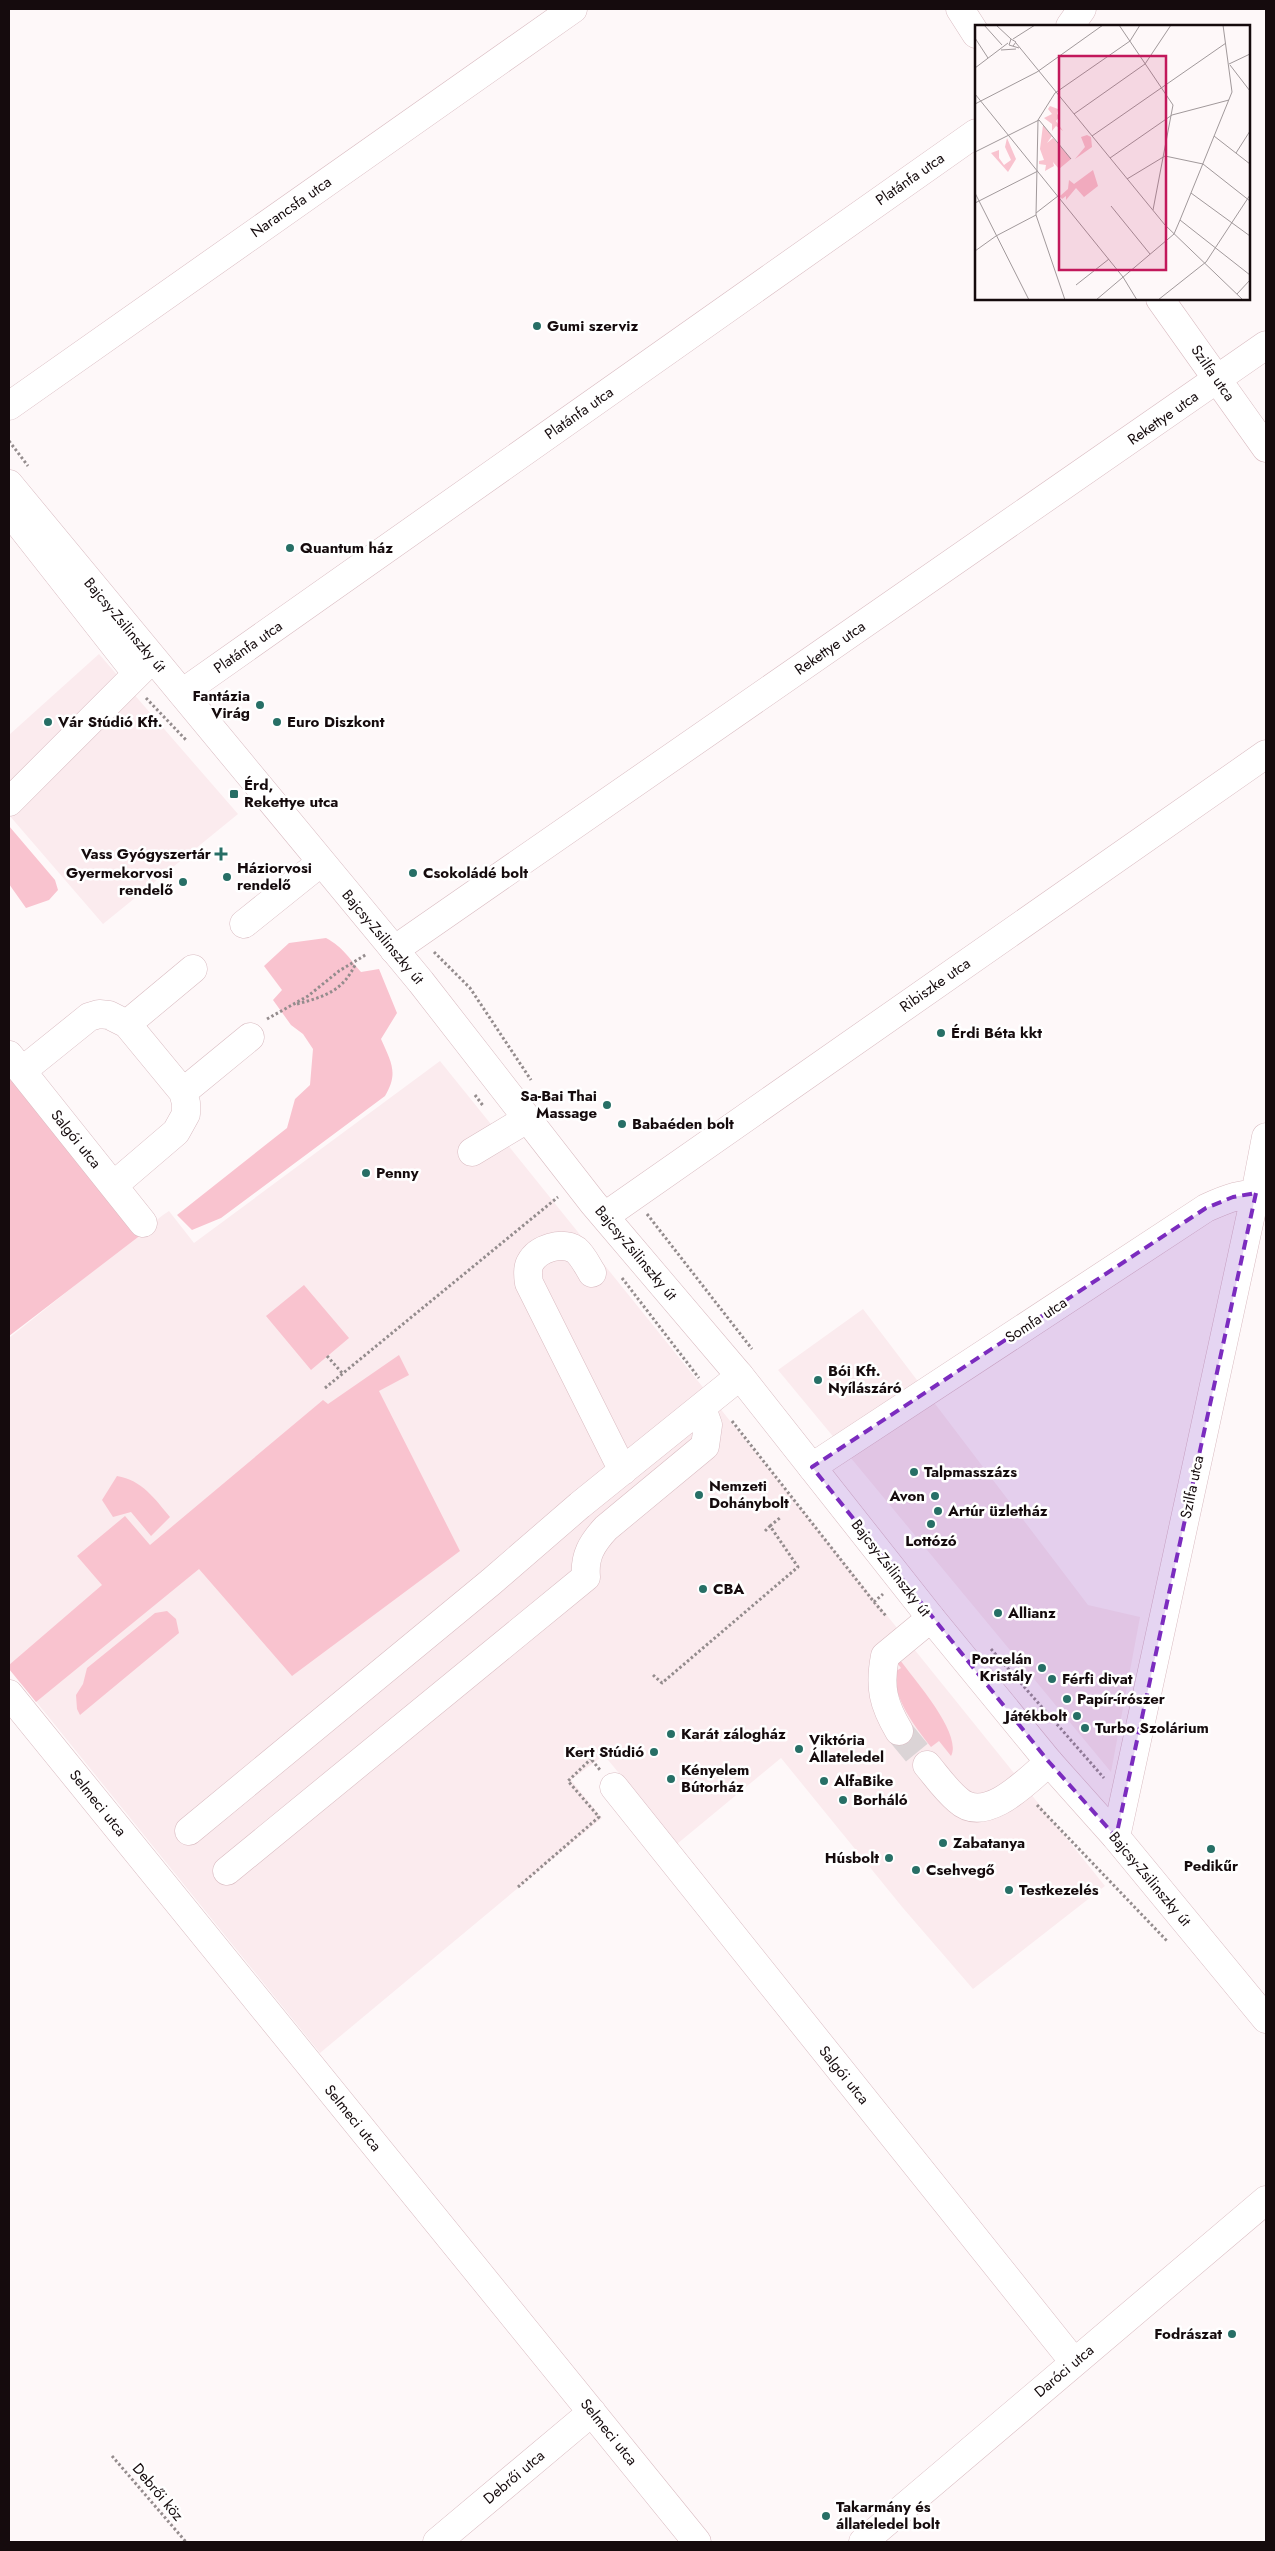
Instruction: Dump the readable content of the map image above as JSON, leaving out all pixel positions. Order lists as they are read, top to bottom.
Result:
{
  "streets": {
    "street": [
      "Platánfa utca",
      "Narancsfa utca",
      "Szilfa utca",
      "Rekettye utca",
      "Bajcsy-Zsilinszky út",
      "Ribiszke utca",
      "Salgói utca",
      "Somfa utca",
      "Selmeci utca",
      "Daróci utca",
      "Debrői utca"
    ],
    "path": ["Debrői köz"]
  },
  "crossings": [
    ["Platánfa utca", "Bajcsy-Zsilinszky út"],
    ["Szilfa utca", "Rekettye utca"],
    ["Szilfa utca", "Bajcsy-Zsilinszky út"],
    ["Szilfa utca", "Somfa utca"],
    ["Rekettye utca", "Bajcsy-Zsilinszky út"],
    ["Bajcsy-Zsilinszky út", "Ribiszke utca"],
    ["Bajcsy-Zsilinszky út", "Somfa utca"],
    ["Salgói utca", "Daróci utca"],
    ["Selmeci utca", "Debrői utca"]
  ],
  "places": {
    "other": [
      "Gumi szerviz",
      "Quantum ház",
      "Fantázia Virág",
      "Vár Stúdió Kft.",
      "Euro Diszkont",
      "Csokoládé bolt",
      "Háziorvosi rendelő",
      "Gyermekorvosi rendelő",
      "Érdi Béta kkt",
      "Sa-Bai Thai Massage",
      "Babaéden bolt",
      "Penny",
      "Bói Kft. Nyílászáró",
      "Talpmasszázs",
      "Nemzeti Dohánybolt",
      "Avon",
      "Artúr üzletház",
      "Lottózó",
      "CBA",
      "Allianz",
      "Porcelán Kristály",
      "Férfi divat",
      "Papír-írószer",
      "Játékbolt",
      "Turbo Szolárium",
      "Karát zálogház",
      "Viktória Állateledel",
      "Kert Stúdió",
      "Kényelem Bútorház",
      "AlfaBike",
      "Borháló",
      "Zabatanya",
      "Pedikűr",
      "Húsbolt",
      "Csehvegő",
      "Testkezelés",
      "Fodrászat",
      "Takarmány és állateledel bolt"
    ],
    "transit": ["Érd, Rekettye utca"],
    "health": ["Vass Gyógyszertár"]
  }
}
